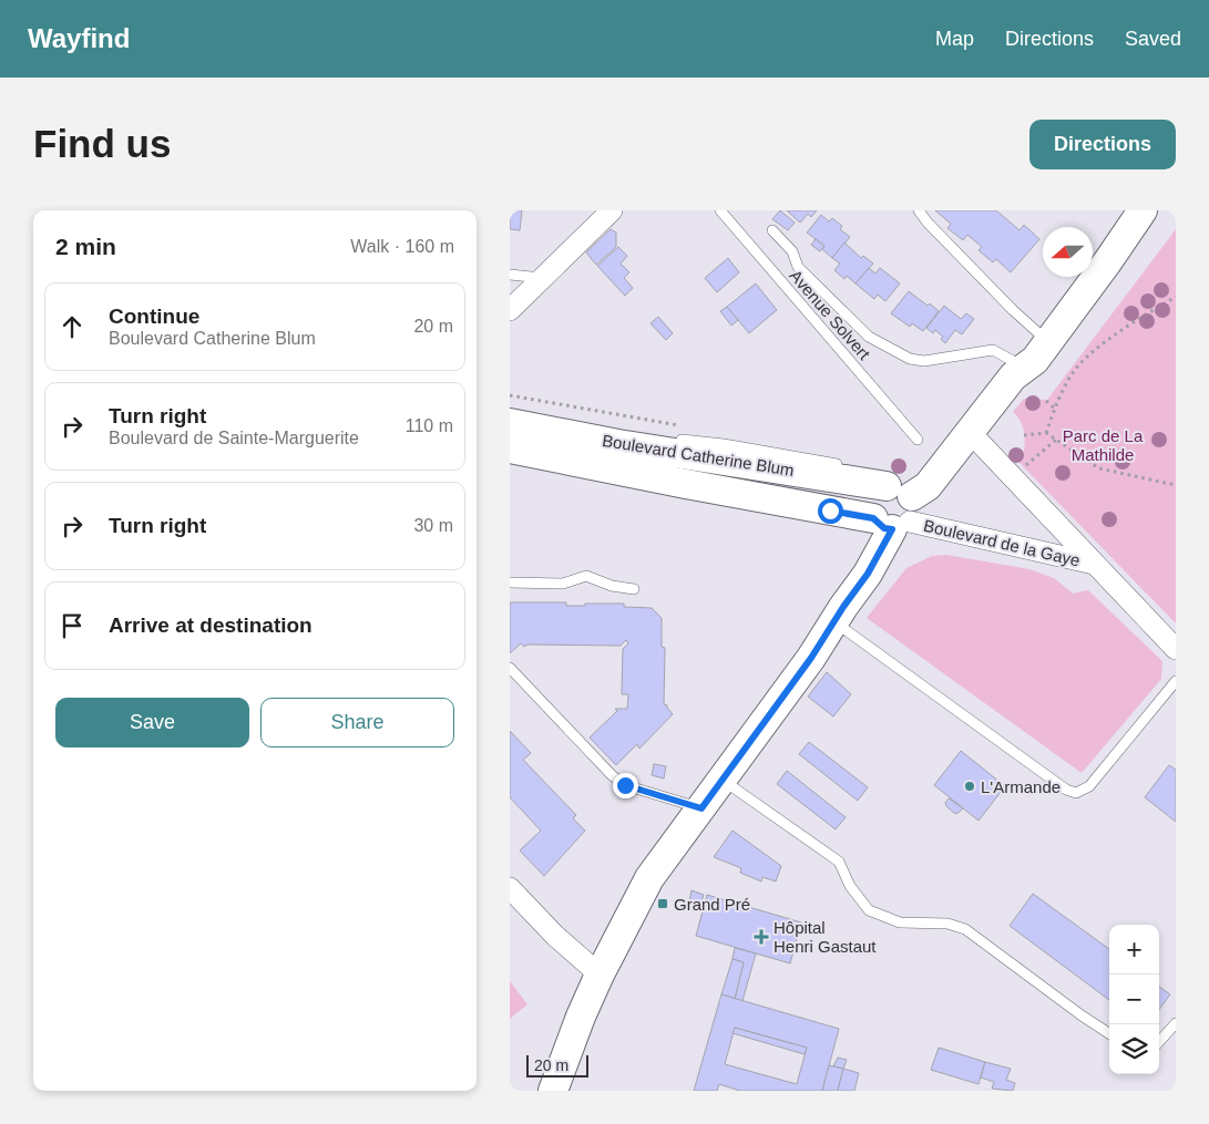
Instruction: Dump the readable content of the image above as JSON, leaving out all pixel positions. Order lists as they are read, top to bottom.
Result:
{
  "streets": {
    "street": ["Boulevard Catherine Blum", "Boulevard de la Gaye"],
    "lane": ["Avenue Solvert"]
  },
  "crossings": [
    ["Boulevard Catherine Blum", "Boulevard de la Gaye"]
  ],
  "parks": ["Parc de La Mathilde"],
  "places": {
    "other": ["L'Armande"],
    "transit": ["Grand Pré"],
    "health": ["Hôpital Henri Gastaut"]
  },
  "scale_bar": "20 m",
  "north": "left",
  "page": {
    "header": "Wayfind",
    "nav": ["Map", "Directions", "Saved"],
    "buttons": [
      "Directions",
      ["Save", "Share"]
    ],
    "title": "Find us",
    "heading": ["2 min", "Walk · 160 m"],
    "list": [
      ["Continue", "Boulevard Catherine Blum", "20 m"],
      ["Turn right", "Boulevard de Sainte-Marguerite", "110 m"],
      ["Turn right", "30 m"],
      "Arrive at destination"
    ],
    "map_buttons": ["+", "−"],
    "scale": "20 m"
  }
}
